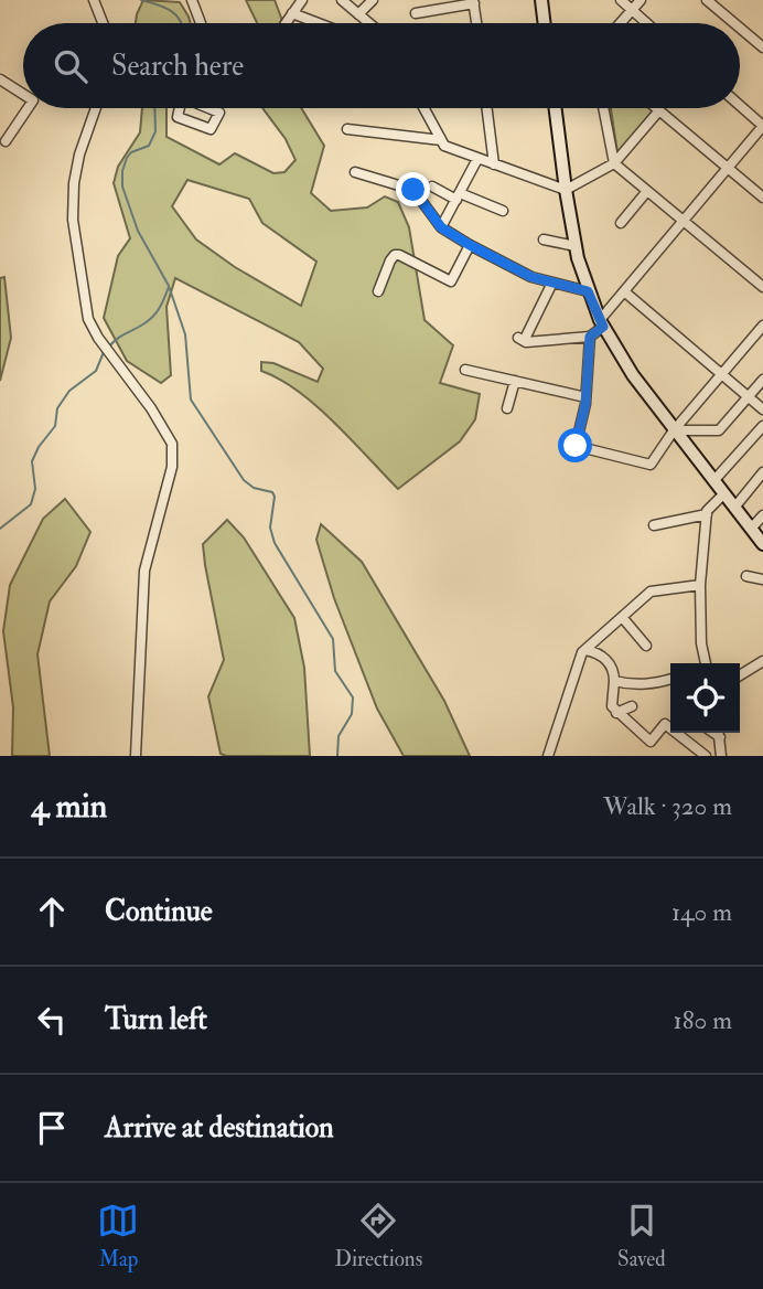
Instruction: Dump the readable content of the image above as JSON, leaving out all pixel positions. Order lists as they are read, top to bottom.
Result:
{
  "page": {
    "search": "Search here",
    "heading": ["4 min", "Walk · 320 m"],
    "list": [
      ["Continue", "140 m"],
      ["Turn left", "180 m"],
      "Arrive at destination"
    ],
    "nav": ["Map", "Directions", "Saved"]
  }
}
